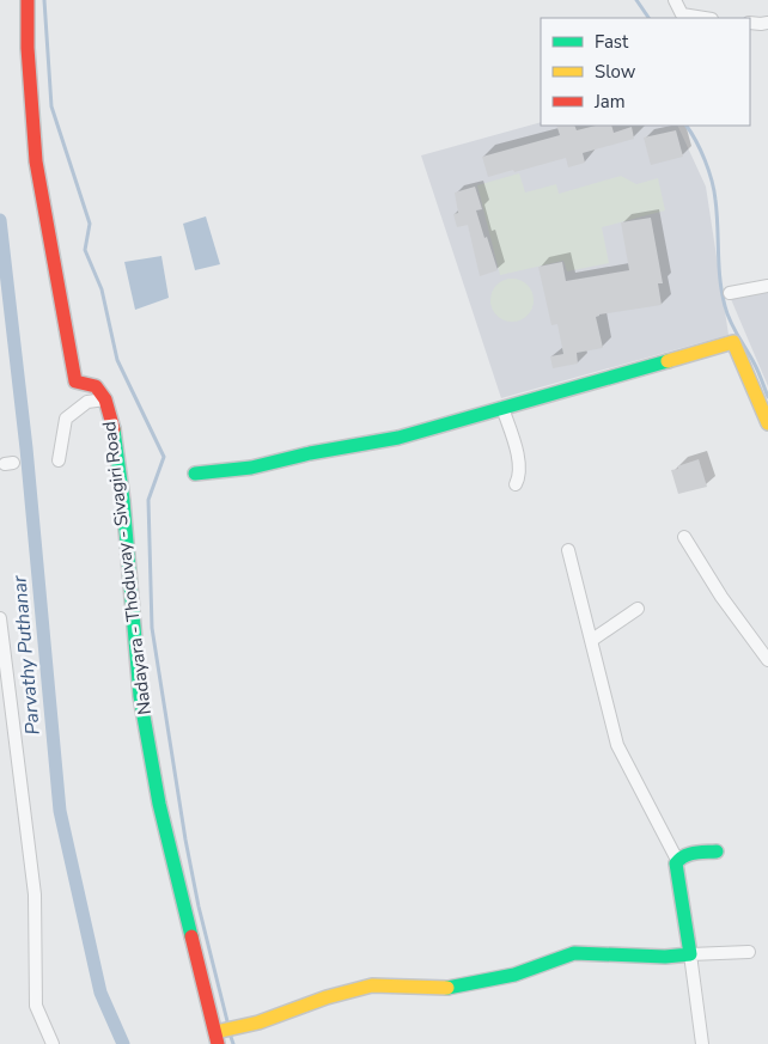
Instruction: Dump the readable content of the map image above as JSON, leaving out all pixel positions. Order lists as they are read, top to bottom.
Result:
{
  "streets": {
    "street": ["Nadayara - Thoduvay - Sivagiri Road"]
  },
  "water": ["Parvathy Puthanar"],
  "legend": ["Fast", "Slow", "Jam"]
}
